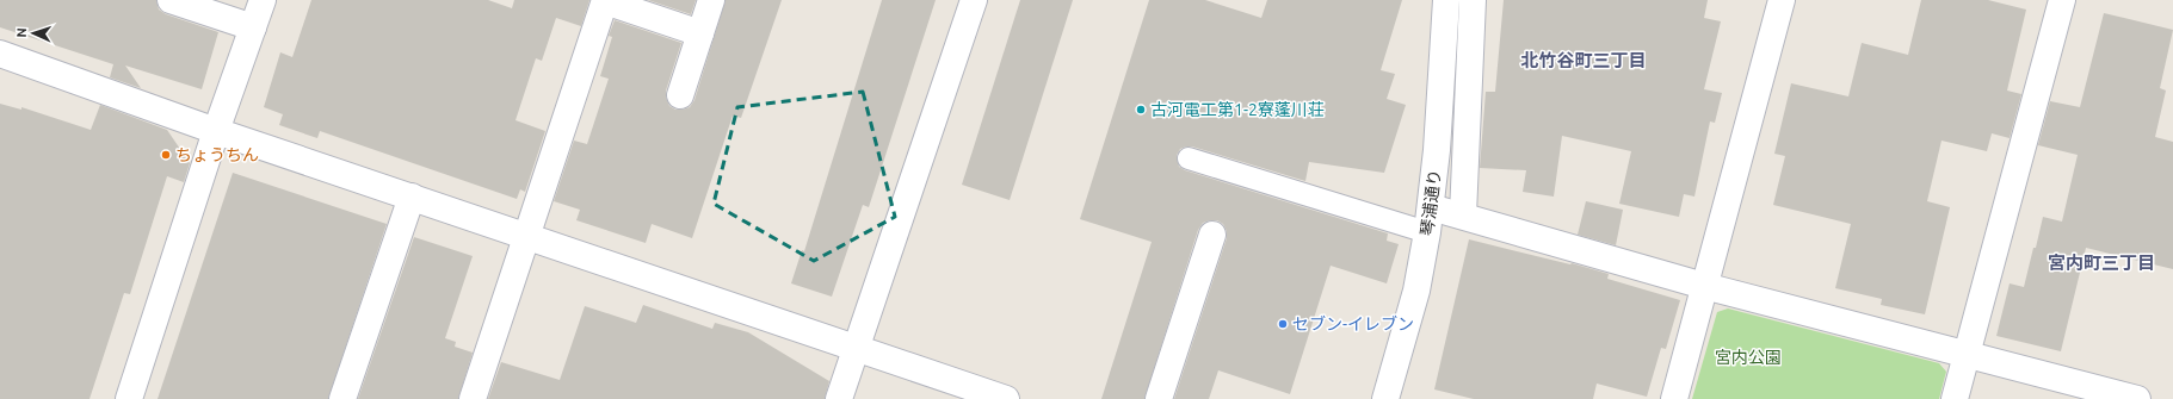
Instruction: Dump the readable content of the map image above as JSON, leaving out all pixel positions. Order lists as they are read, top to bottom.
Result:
{
  "streets": {
    "street": ["琴浦通り"]
  },
  "districts": ["北竹谷町三丁目", "宮内町三丁目"],
  "parks": ["宮内公園"],
  "places": ["古河電工第1-2寮蓬川荘", "ちょうちん", "セブン-イレブン"],
  "north": "left"
}
